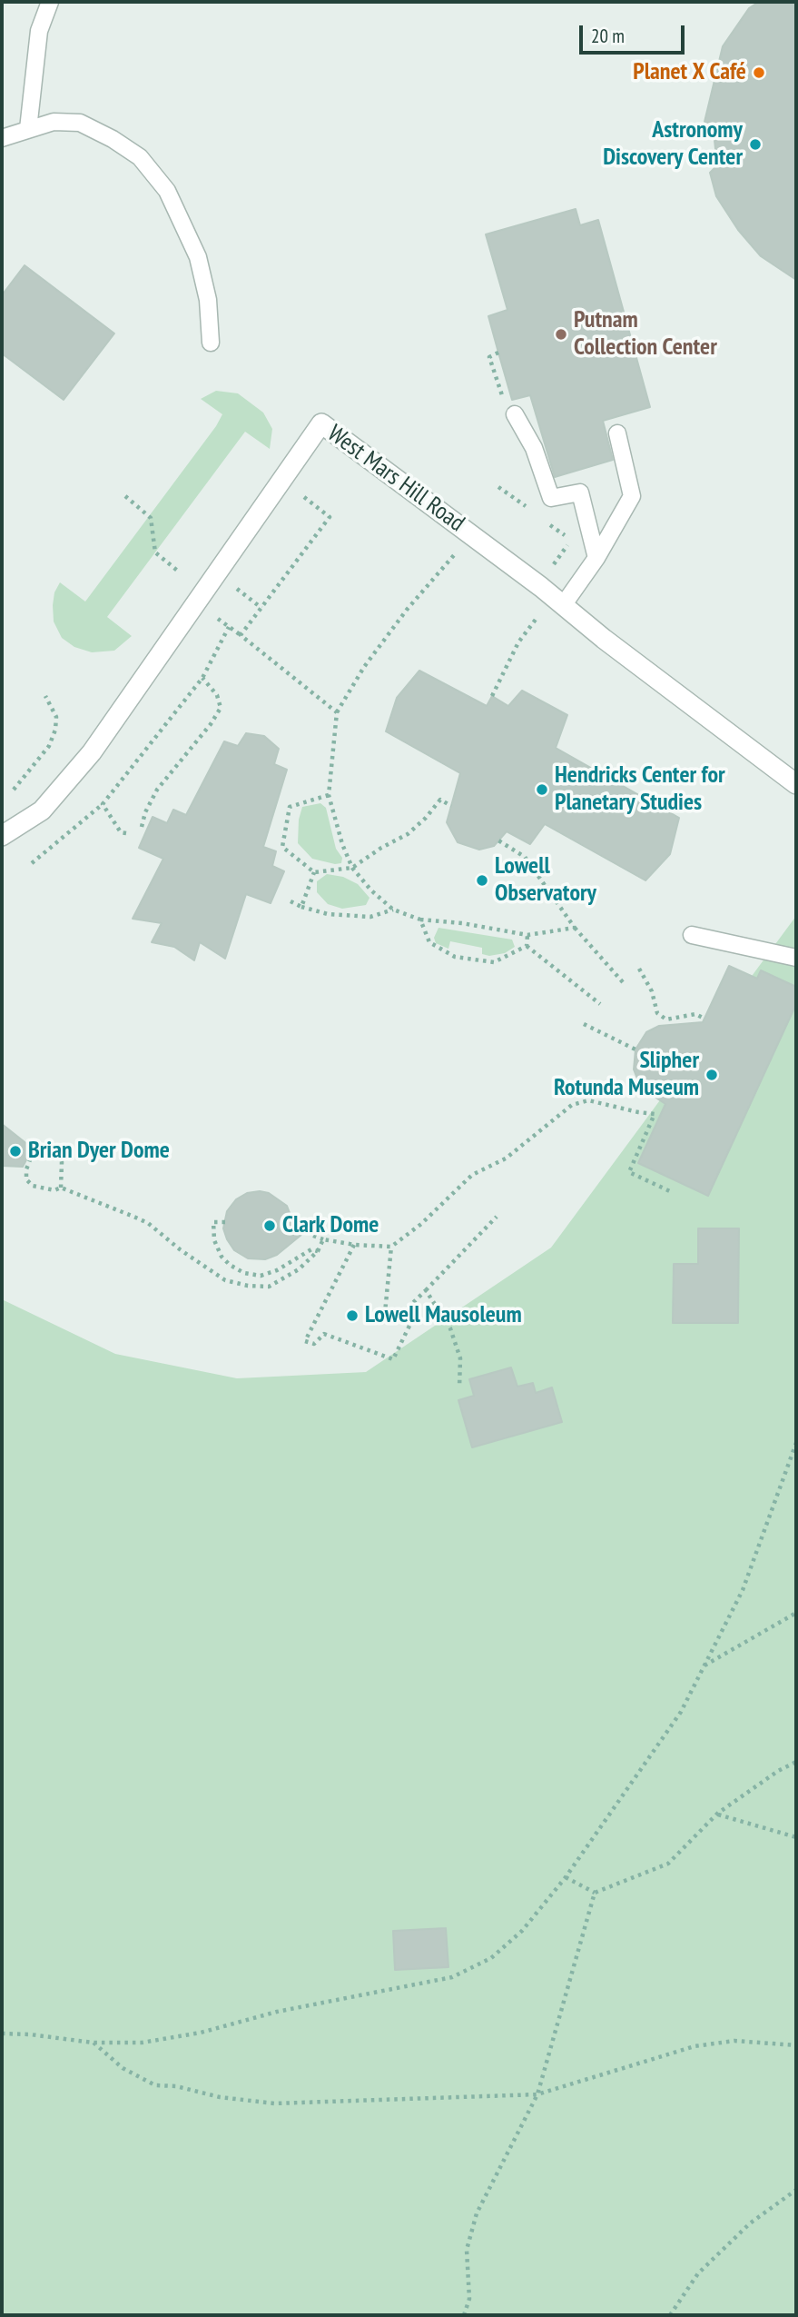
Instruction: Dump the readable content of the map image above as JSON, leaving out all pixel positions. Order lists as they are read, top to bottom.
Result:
{
  "streets": {
    "street": ["West Mars Hill Road"]
  },
  "places": [
    "Planet X Café",
    "Astronomy Discovery Center",
    "Putnam Collection Center",
    "Hendricks Center for Planetary Studies",
    "Lowell Observatory",
    "Slipher Rotunda Museum",
    "Brian Dyer Dome",
    "Clark Dome",
    "Lowell Mausoleum"
  ],
  "scale_bar": "20 m"
}
